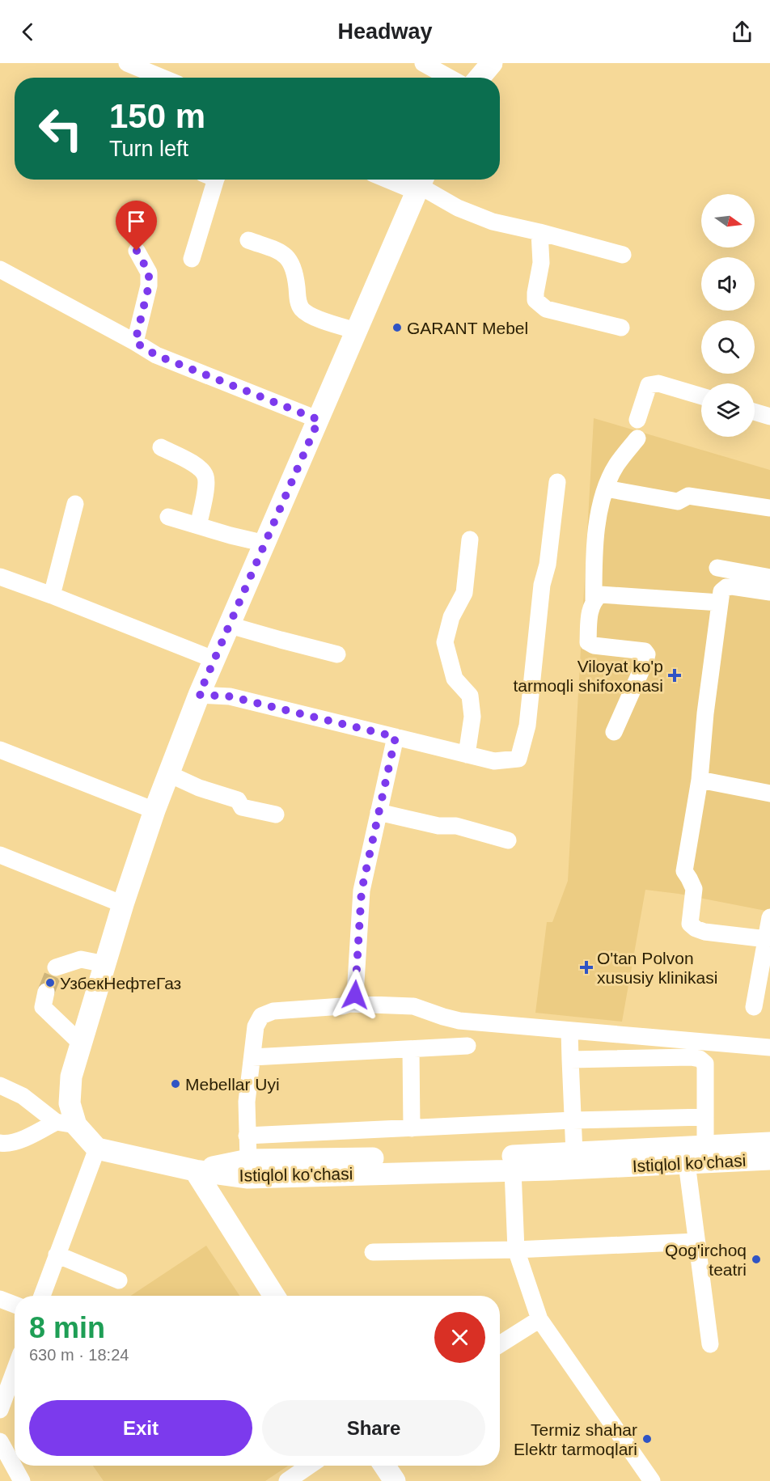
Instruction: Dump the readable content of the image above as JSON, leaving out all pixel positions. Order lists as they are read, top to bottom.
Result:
{
  "streets": {
    "main road": ["Istiqlol ko'chasi"]
  },
  "places": {
    "other": [
      "GARANT Mebel",
      "УзбекНефтеГаз",
      "Mebellar Uyi",
      "Qog'irchoq teatri",
      "Termiz shahar Elektr tarmoqlari"
    ],
    "health": ["Viloyat ko'p tarmoqli shifoxonasi", "O'tan Polvon xususiy klinikasi"]
  },
  "north": "right",
  "page": {
    "header": "Headway",
    "turn": ["150 m", "Turn left"],
    "heading": ["8 min", "630 m · 18:24"],
    "buttons": ["Exit", "Share"]
  }
}
